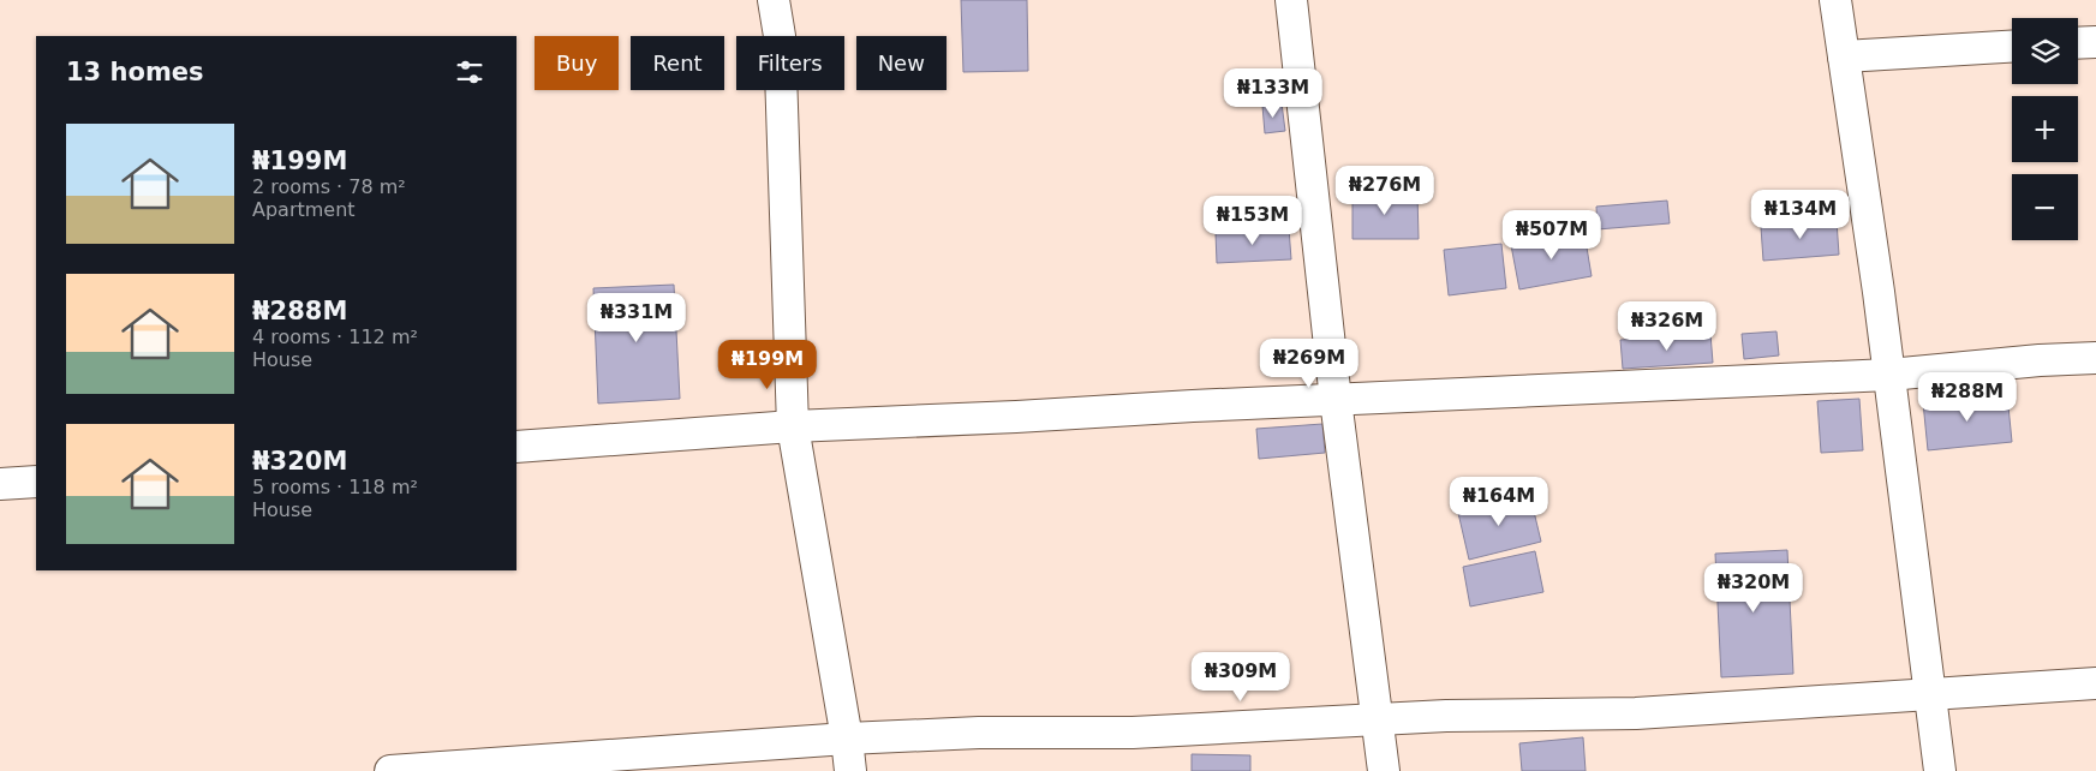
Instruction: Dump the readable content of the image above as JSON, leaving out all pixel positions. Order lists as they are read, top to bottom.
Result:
{
  "page": {
    "map_buttons": ["+", "−"],
    "chip": [
      "Buy",
      "Rent",
      "Filters",
      "New"
    ],
    "heading": "13 homes",
    "price": [
      "₦133M",
      "₦276M",
      "₦134M",
      "₦153M",
      "₦507M",
      "₦331M",
      "₦326M",
      "₦269M",
      "₦199M",
      "₦288M",
      "₦164M",
      "₦320M",
      "₦309M"
    ],
    "list": [
      {
        "name": "₦199M",
        "note": "2 rooms · 78 m² · Apartment"
      },
      {
        "name": "₦288M",
        "note": "4 rooms · 112 m² · House"
      },
      {
        "name": "₦320M",
        "note": "5 rooms · 118 m² · House"
      }
    ]
  }
}
